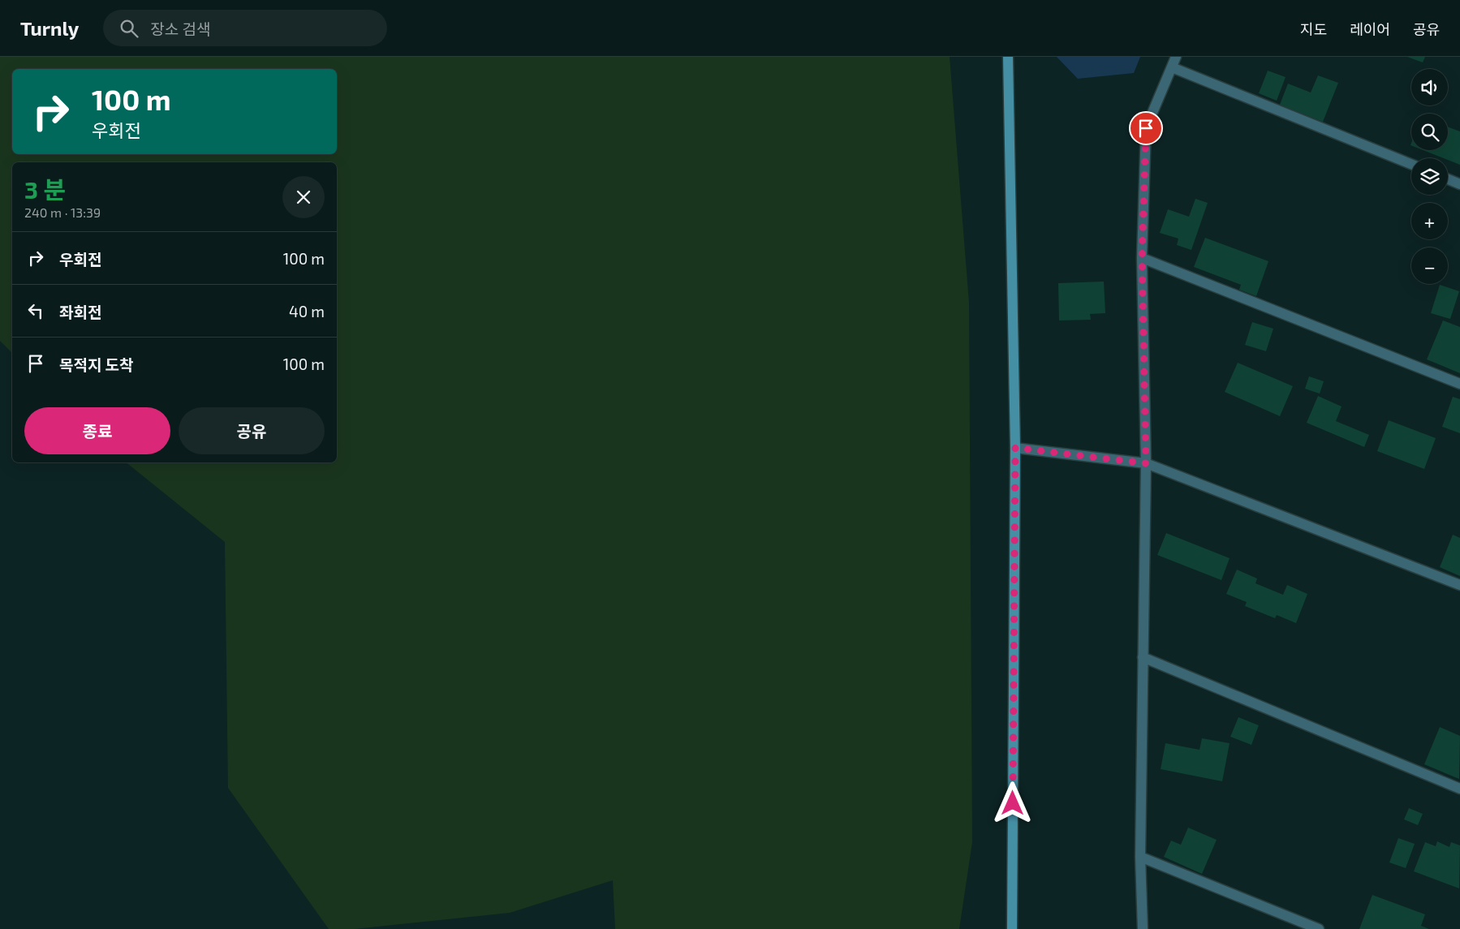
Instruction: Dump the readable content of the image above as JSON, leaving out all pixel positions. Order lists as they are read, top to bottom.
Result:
{
  "page": {
    "header": "Turnly",
    "search": "장소 검색",
    "nav": ["지도", "레이어", "공유"],
    "map_buttons": ["+", "−"],
    "turn": ["100 m", "우회전"],
    "heading": ["3 분", "240 m · 13:39"],
    "list": [
      {
        "name": "우회전",
        "value": "100 m"
      },
      {
        "name": "좌회전",
        "value": "40 m"
      },
      {
        "name": "목적지 도착",
        "value": "100 m"
      }
    ],
    "buttons": ["종료", "공유"]
  }
}
